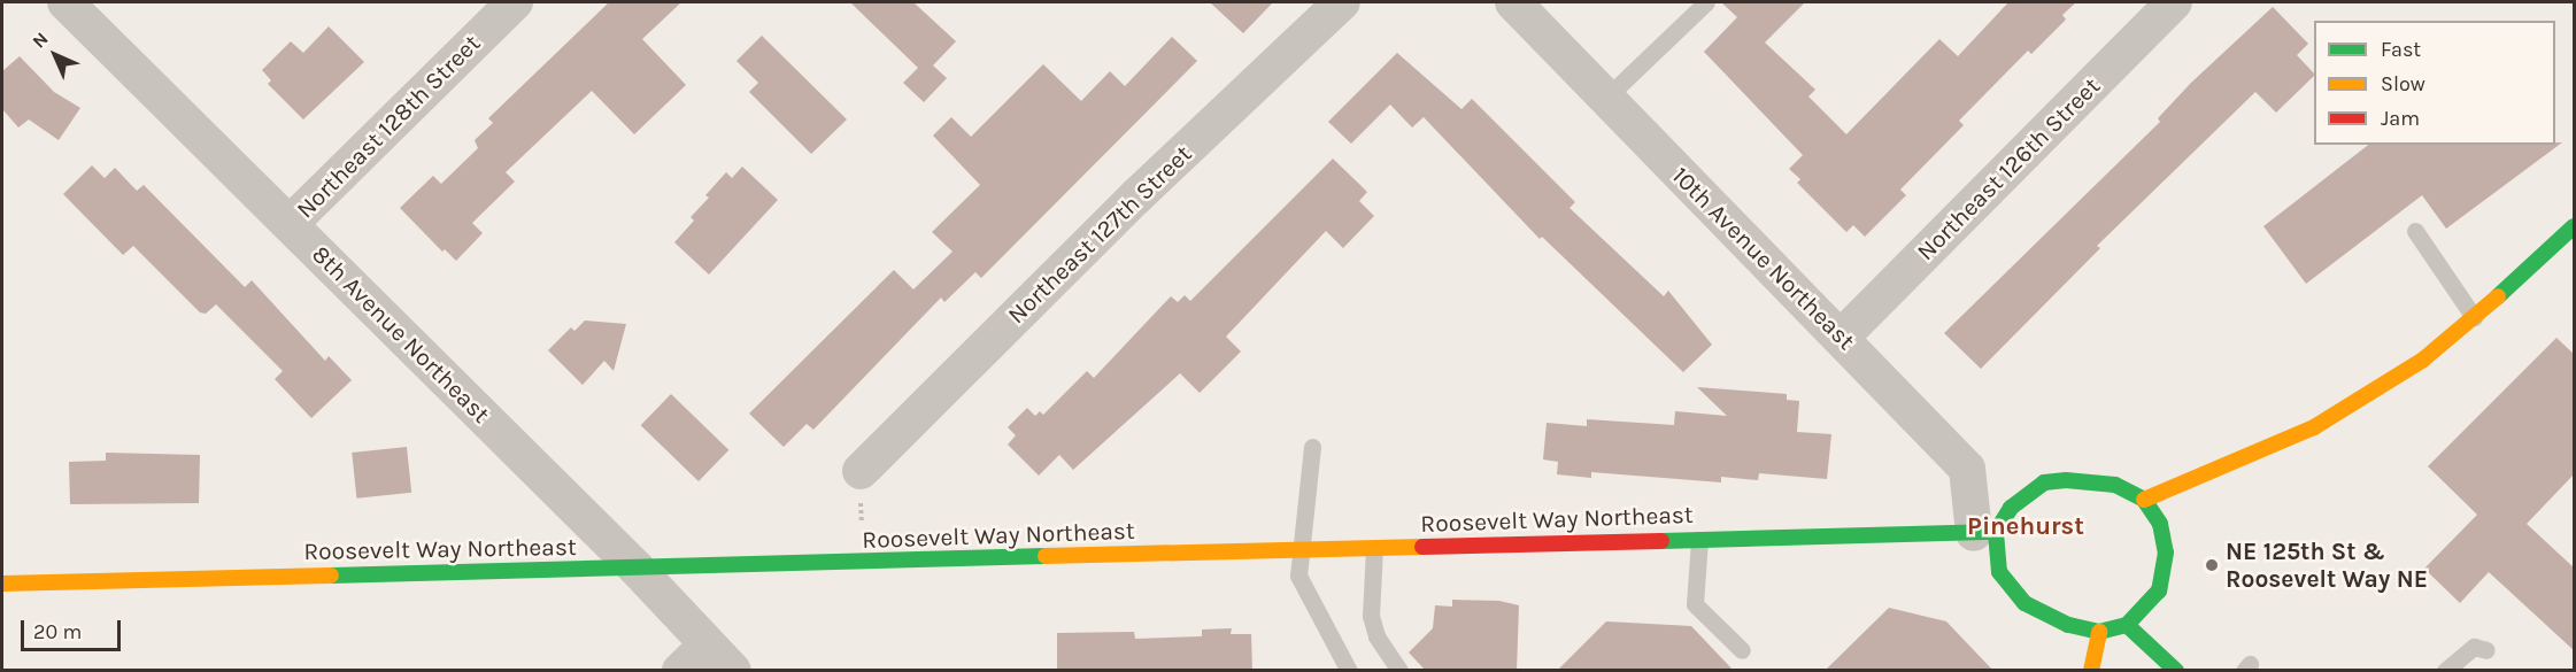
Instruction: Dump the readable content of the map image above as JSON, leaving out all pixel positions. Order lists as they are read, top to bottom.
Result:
{
  "streets": {
    "main road": ["Roosevelt Way Northeast"],
    "street": [
      "Northeast 128th Street",
      "Northeast 126th Street",
      "Northeast 127th Street",
      "10th Avenue Northeast",
      "8th Avenue Northeast"
    ]
  },
  "crossings": [
    ["Northeast 128th Street", "8th Avenue Northeast"],
    ["Northeast 126th Street", "10th Avenue Northeast"],
    ["10th Avenue Northeast", "Roosevelt Way Northeast"],
    ["8th Avenue Northeast", "Roosevelt Way Northeast"]
  ],
  "districts": ["Pinehurst"],
  "places": ["NE 125th St & Roosevelt Way NE"],
  "legend": ["Fast", "Slow", "Jam"],
  "scale_bar": "20 m",
  "north": "top left"
}
